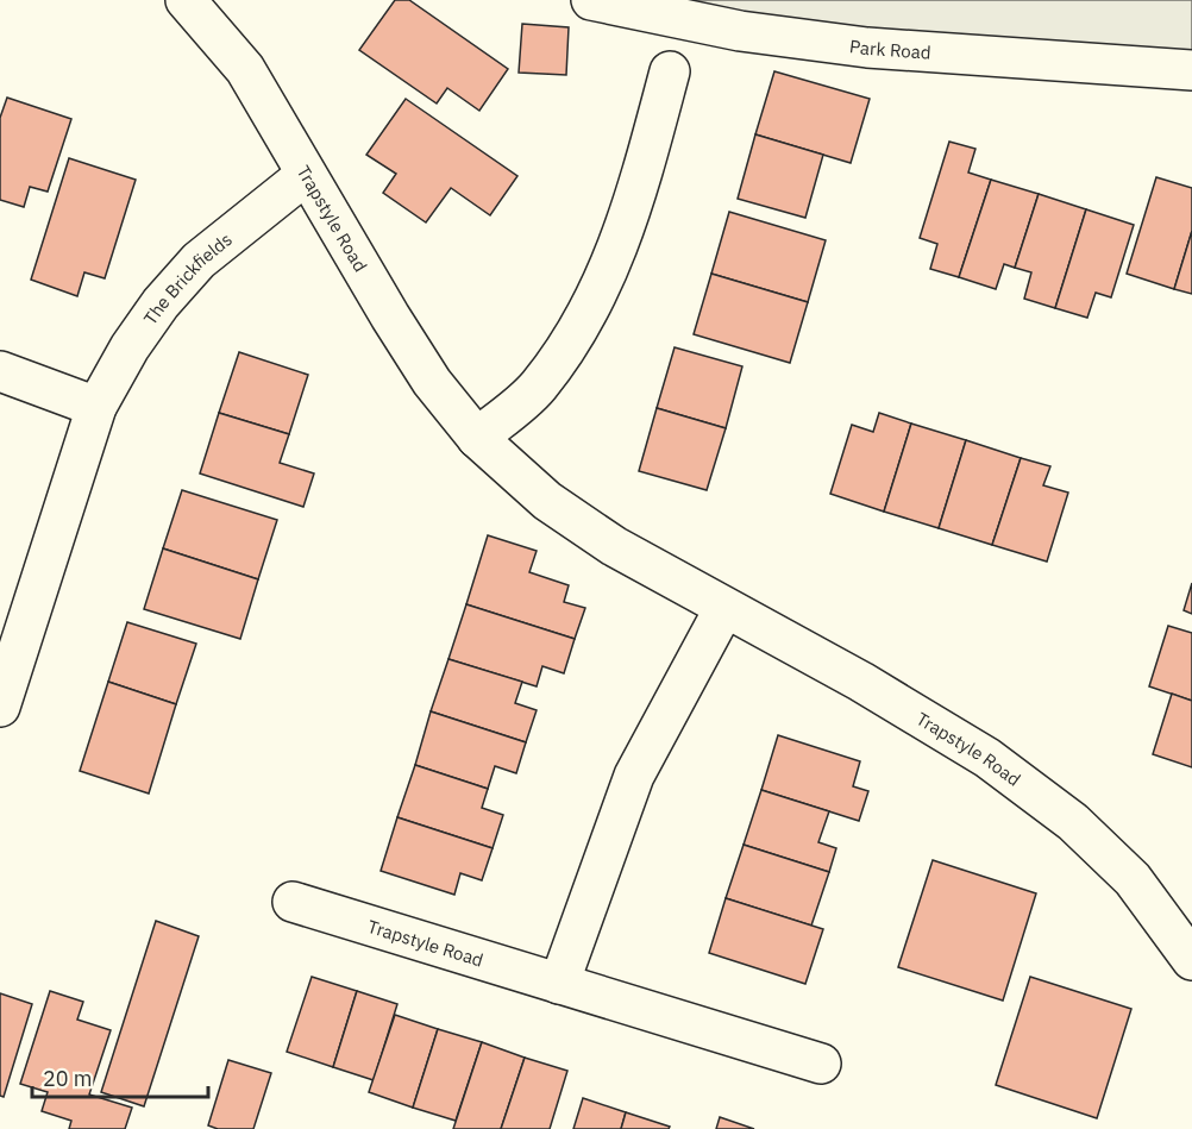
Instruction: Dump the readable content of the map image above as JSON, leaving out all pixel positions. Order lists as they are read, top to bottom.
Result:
{
  "streets": {
    "street": ["Park Road", "Trapstyle Road", "The Brickfields"]
  },
  "crossings": [
    ["Trapstyle Road", "The Brickfields"]
  ],
  "scale_bar": "20 m"
}
